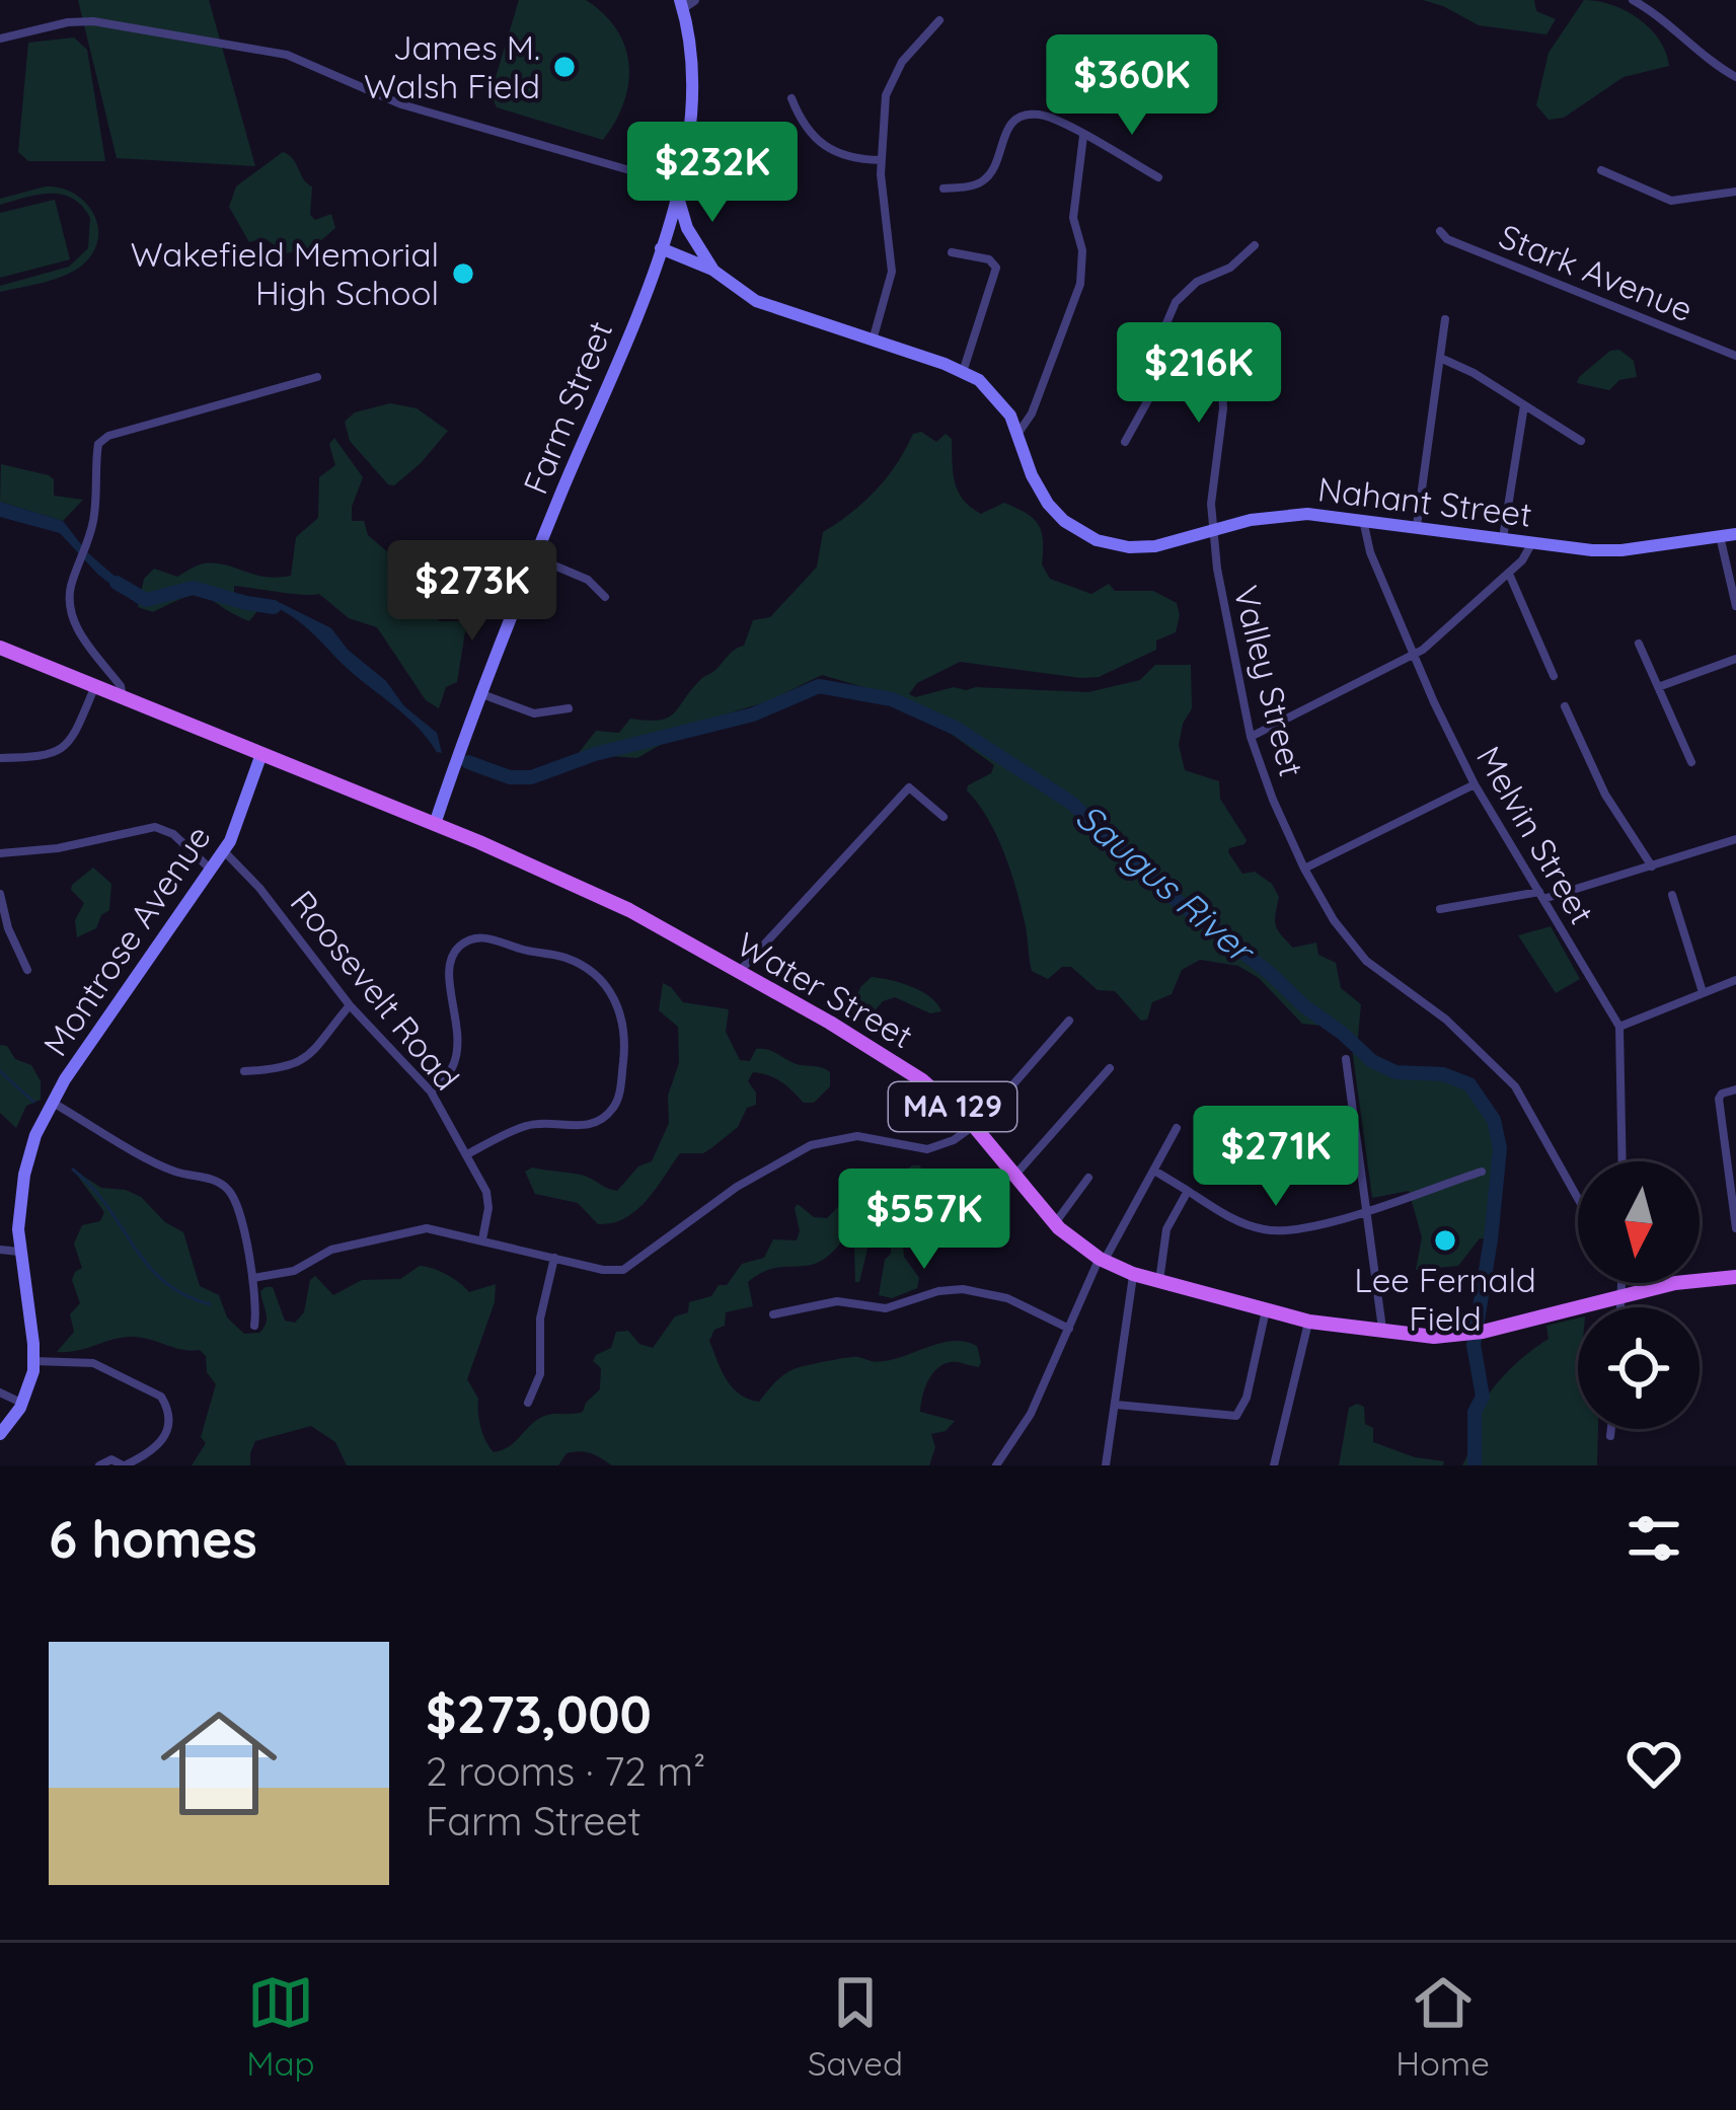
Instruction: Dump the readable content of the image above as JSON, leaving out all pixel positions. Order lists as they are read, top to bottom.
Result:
{
  "streets": {
    "main road": [
      "Farm Street",
      "Nahant Street",
      "Montrose Avenue",
      "Water Street",
      "MA 129"
    ],
    "street": [
      "Stark Avenue",
      "Valley Street",
      "Melvin Street",
      "Roosevelt Road"
    ]
  },
  "crossings": [
    ["Farm Street", "Nahant Street"],
    ["Farm Street", "Water Street"],
    ["Nahant Street", "Valley Street"],
    ["Nahant Street", "Melvin Street"],
    ["Montrose Avenue", "Roosevelt Road"],
    ["Montrose Avenue", "Water Street"]
  ],
  "water": ["Saugus River"],
  "places": ["James M. Walsh Field", "Wakefield Memorial High School", "Lee Fernald Field"],
  "north": "bottom",
  "page": {
    "price": [
      "$360K",
      "$232K",
      "$216K",
      "$273K",
      "$271K",
      "$557K"
    ],
    "heading": "6 homes",
    "list": [
      {
        "name": "$273,000",
        "note": "2 rooms · 72 m² · Farm Street"
      }
    ],
    "tabs": ["Map", "Saved", "Home"]
  }
}
